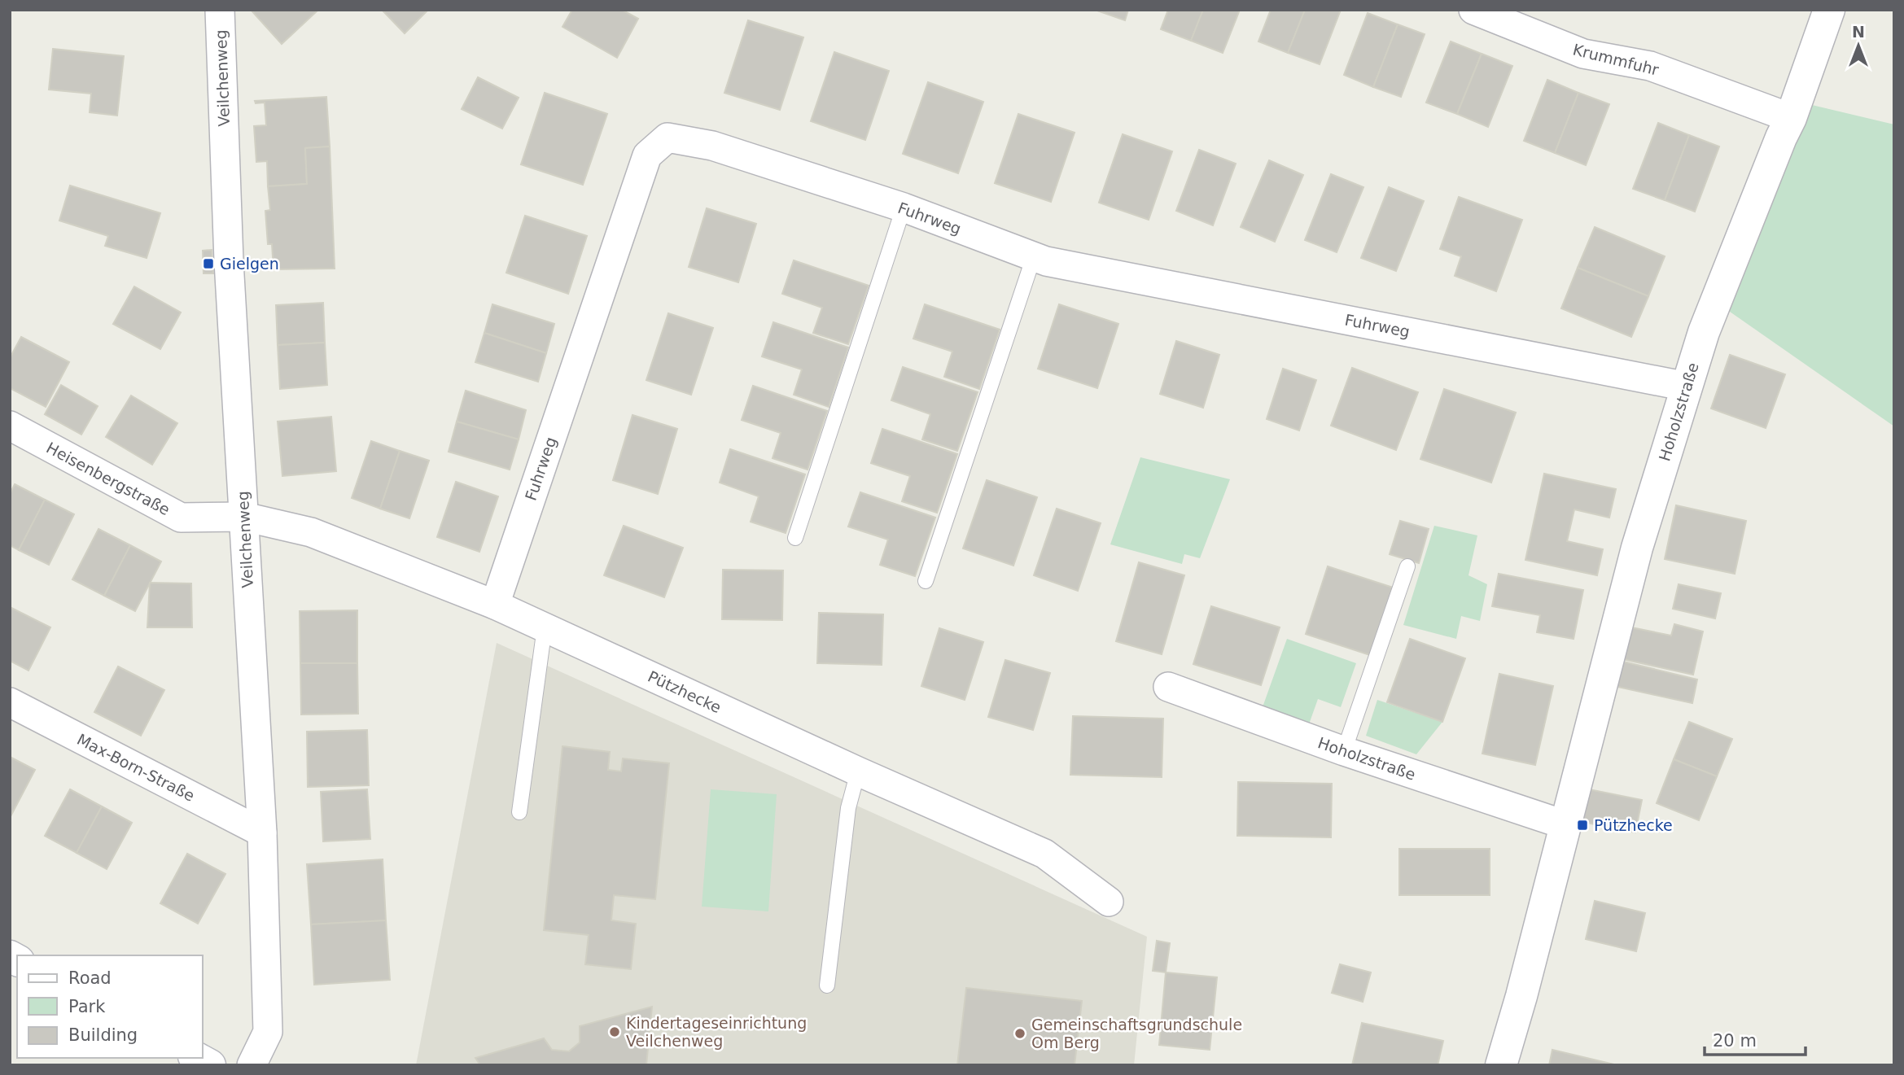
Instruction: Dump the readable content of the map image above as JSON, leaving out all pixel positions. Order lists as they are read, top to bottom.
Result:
{
  "streets": {
    "street": [
      "Krummfuhr",
      "Veilchenweg",
      "Fuhrweg",
      "Hoholzstraße",
      "Heisenbergstraße",
      "Pützhecke",
      "Max-Born-Straße"
    ]
  },
  "crossings": [
    ["Krummfuhr", "Hoholzstraße"],
    ["Veilchenweg", "Heisenbergstraße"],
    ["Veilchenweg", "Pützhecke"],
    ["Veilchenweg", "Max-Born-Straße"],
    ["Fuhrweg", "Hoholzstraße"],
    ["Fuhrweg", "Pützhecke"],
    ["Heisenbergstraße", "Pützhecke"]
  ],
  "places": {
    "transit": ["Gielgen", "Pützhecke"],
    "other": ["Kindertageseinrichtung Veilchenweg", "Gemeinschaftsgrundschule Om Berg"]
  },
  "legend": ["Road", "Park", "Building"],
  "scale_bar": "20 m",
  "north": "top"
}
